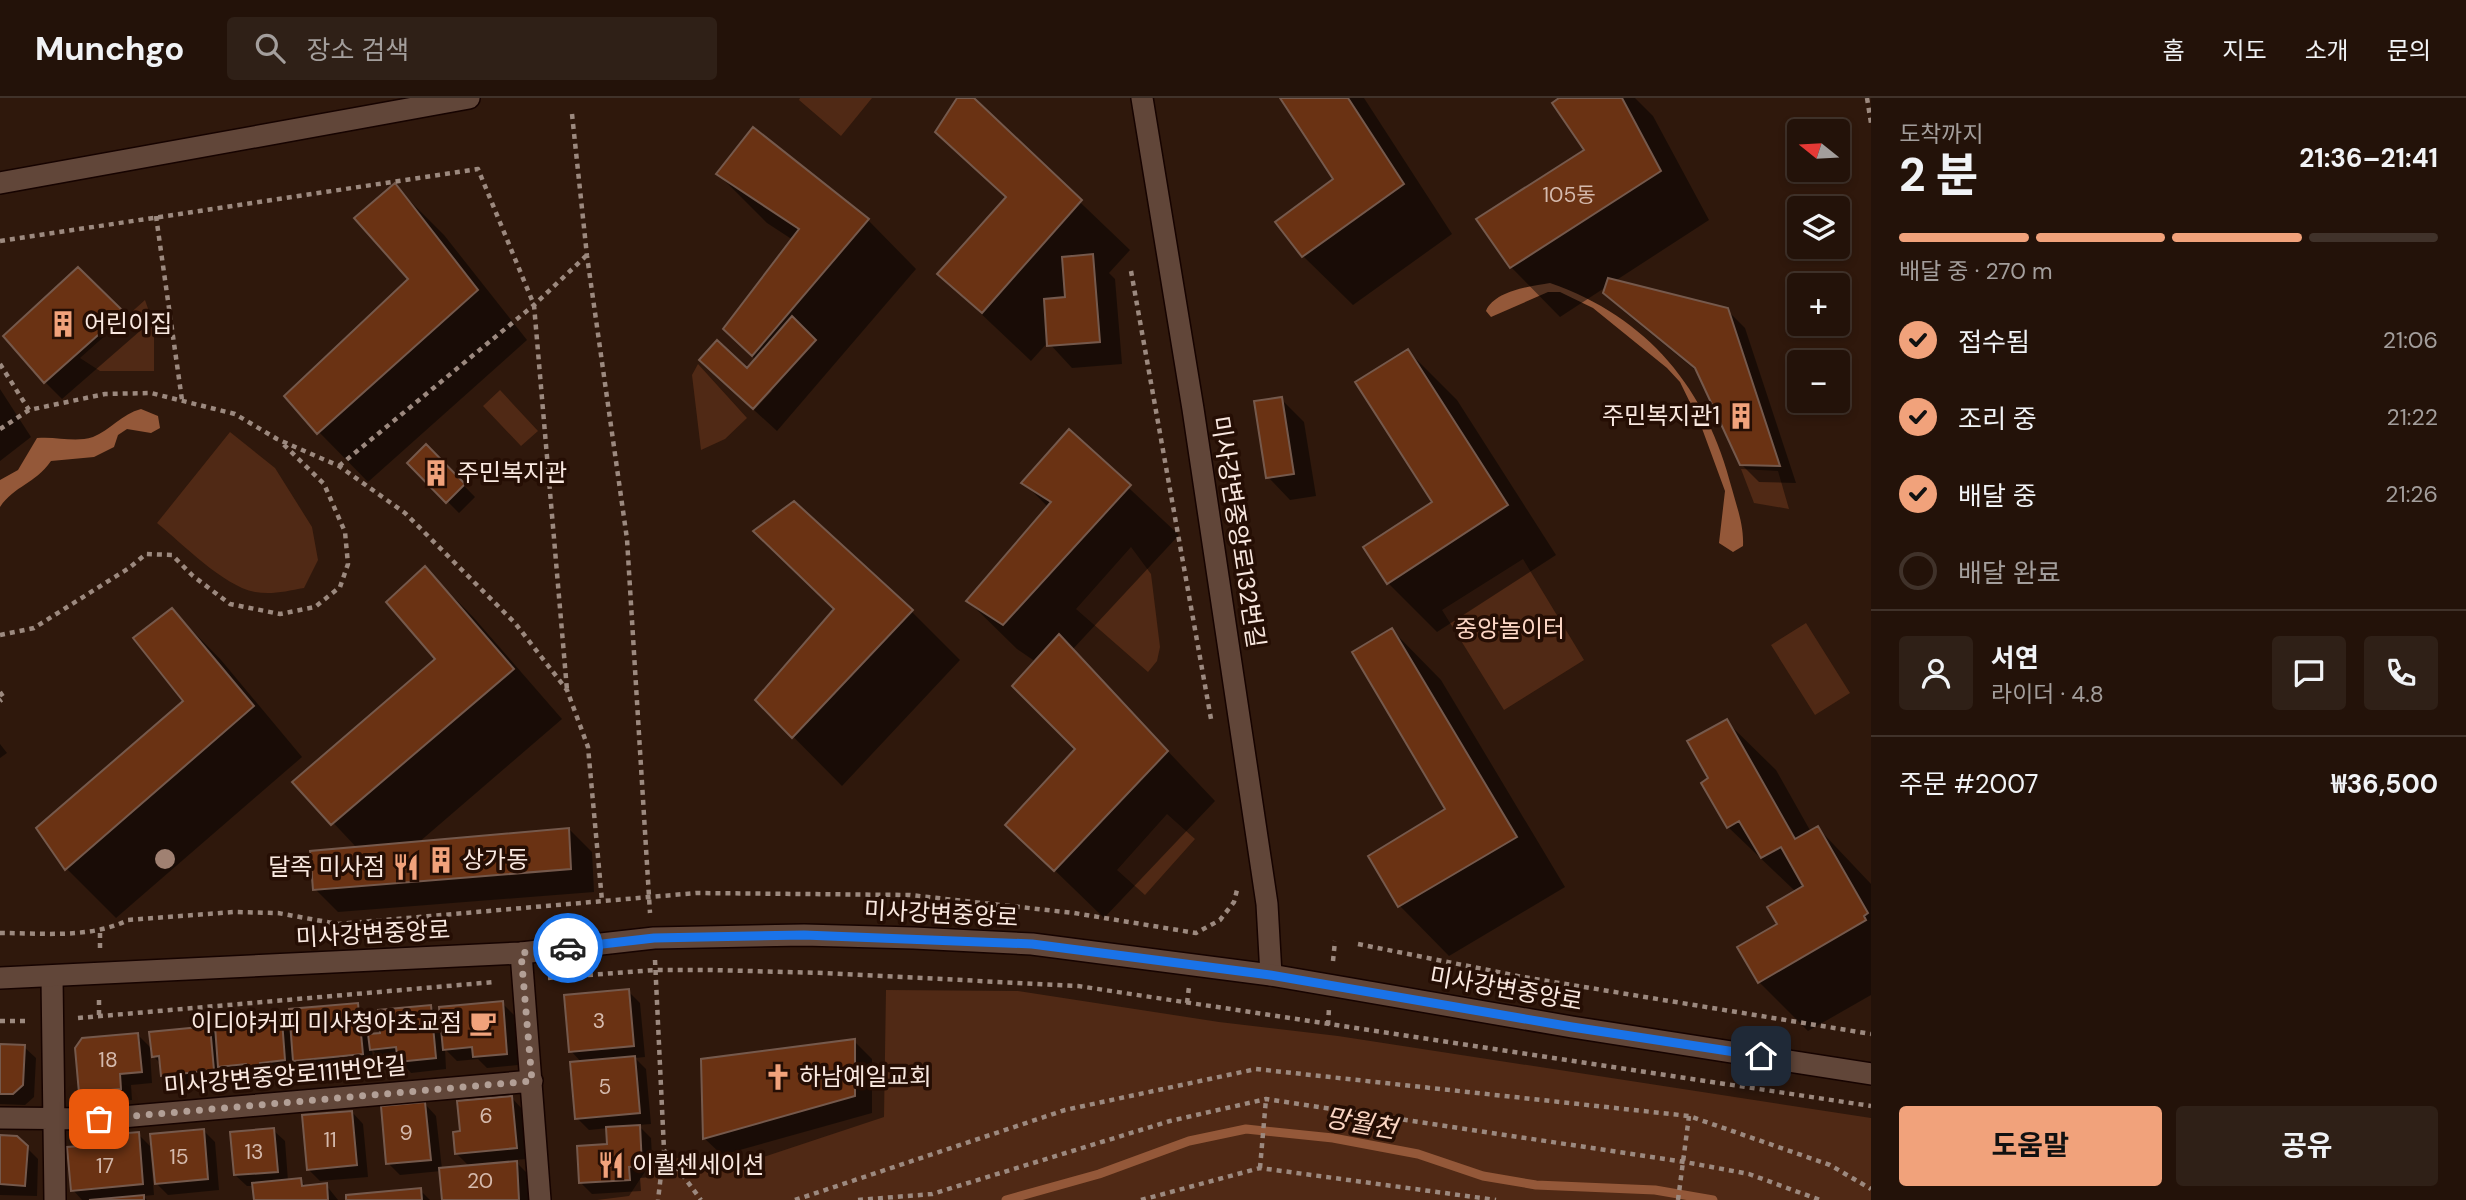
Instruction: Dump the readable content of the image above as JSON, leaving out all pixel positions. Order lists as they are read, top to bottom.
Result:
{
  "streets": {
    "street": ["미사강변중앙로132번길", "미사강변중앙로", "미사강변중앙로111번안길"]
  },
  "crossings": [
    ["미사강변중앙로132번길", "미사강변중앙로"]
  ],
  "water": ["망월천"],
  "parks": ["중앙놀이터"],
  "places": {
    "building": [
      "어린이집",
      "주민복지관1",
      "주민복지관",
      "상가동"
    ],
    "restaurant": ["달족 미사점", "이퀄센세이션"],
    "cafe": ["이디야커피 미사청아초교점"],
    "church": ["하남예일교회"]
  },
  "house_numbers": [
    "105동",
    "3",
    "18",
    "5",
    "6",
    "9",
    "11",
    "13",
    "15",
    "17",
    "20"
  ],
  "north": "left",
  "page": {
    "header": "Munchgo",
    "search": "장소 검색",
    "nav": [
      "홈",
      "지도",
      "소개",
      "문의"
    ],
    "heading": ["2 분", "도착까지", "21:36–21:41"],
    "panel": [
      "서연",
      "라이더 · 4.8",
      "주문 #2007",
      "₩36,500"
    ],
    "map_buttons": ["+", "−"],
    "bar": "배달 중 · 270 m",
    "list": [
      ["접수됨", "21:06"],
      ["조리 중", "21:22"],
      ["배달 중", "21:26"],
      "배달 완료"
    ],
    "buttons": ["도움말", "공유"]
  }
}
